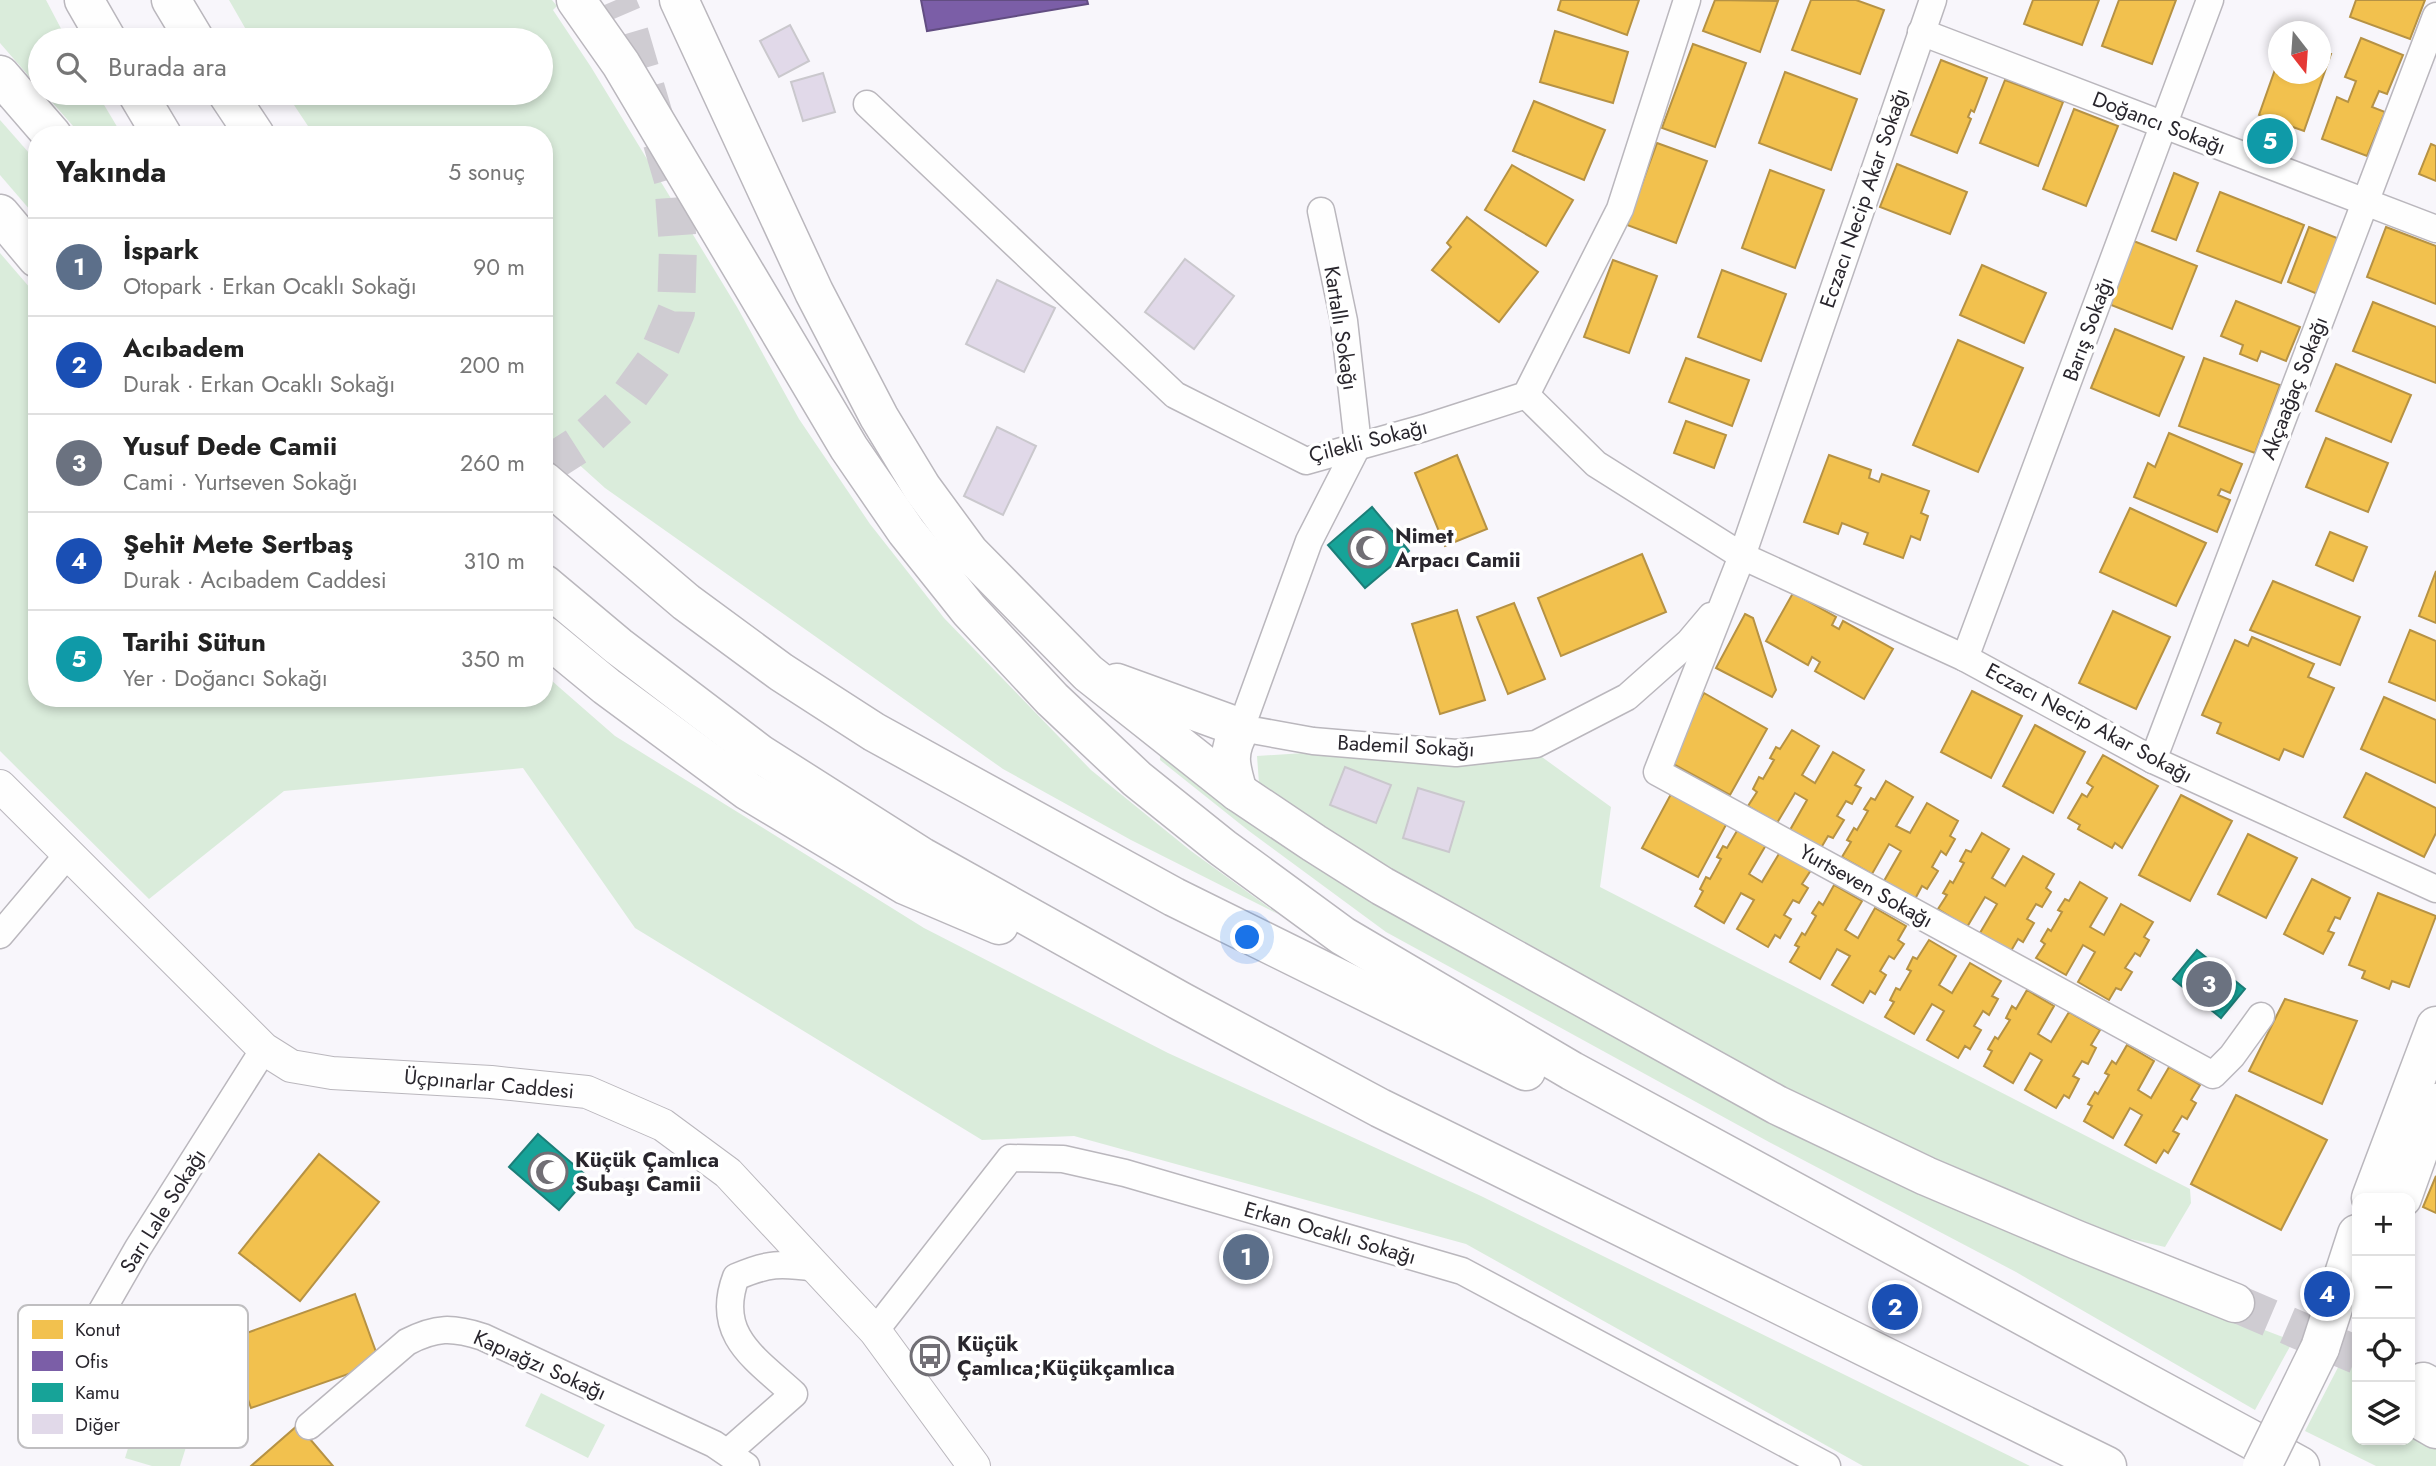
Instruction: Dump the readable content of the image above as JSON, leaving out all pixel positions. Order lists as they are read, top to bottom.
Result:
{
  "streets": {
    "street": [
      "Doğancı Sokağı",
      "Eczacı Necip Akar Sokağı",
      "Kartallı Sokağı",
      "Barış Sokağı",
      "Akçaağaç Sokağı",
      "Çilekli Sokağı",
      "Bademil Sokağı",
      "Yurtseven Sokağı",
      "Üçpınarlar Caddesi",
      "Sarı Lale Sokağı",
      "Erkan Ocaklı Sokağı",
      "Kapıağzı Sokağı"
    ]
  },
  "crossings": [
    ["Doğancı Sokağı", "Eczacı Necip Akar Sokağı"],
    ["Doğancı Sokağı", "Barış Sokağı"],
    ["Doğancı Sokağı", "Akçaağaç Sokağı"],
    ["Eczacı Necip Akar Sokağı", "Barış Sokağı"],
    ["Eczacı Necip Akar Sokağı", "Akçaağaç Sokağı"],
    ["Eczacı Necip Akar Sokağı", "Çilekli Sokağı"],
    ["Eczacı Necip Akar Sokağı", "Bademil Sokağı"],
    ["Eczacı Necip Akar Sokağı", "Yurtseven Sokağı"],
    ["Kartallı Sokağı", "Çilekli Sokağı"],
    ["Bademil Sokağı", "Yurtseven Sokağı"],
    ["Üçpınarlar Caddesi", "Sarı Lale Sokağı"],
    ["Üçpınarlar Caddesi", "Erkan Ocaklı Sokağı"]
  ],
  "places": {
    "mosque": ["Nimet Arpacı Camii", "Küçük Çamlıca Subaşı Camii"],
    "bus stop": ["Küçük Çamlıca;Küçükçamlıca"]
  },
  "legend": [
    "Konut",
    "Ofis",
    "Kamu",
    "Diğer"
  ],
  "north": "bottom",
  "page": {
    "search": "Burada ara",
    "pins": [
      "5",
      "3",
      "1",
      "4",
      "2"
    ],
    "heading": ["Yakında", "5 sonuç"],
    "list": [
      {
        "mark": "1",
        "name": "İspark",
        "note": "Otopark · Erkan Ocaklı Sokağı",
        "value": "90 m"
      },
      {
        "mark": "2",
        "name": "Acıbadem",
        "note": "Durak · Erkan Ocaklı Sokağı",
        "value": "200 m"
      },
      {
        "mark": "3",
        "name": "Yusuf Dede Camii",
        "note": "Cami · Yurtseven Sokağı",
        "value": "260 m"
      },
      {
        "mark": "4",
        "name": "Şehit Mete Sertbaş",
        "note": "Durak · Acıbadem Caddesi",
        "value": "310 m"
      },
      {
        "mark": "5",
        "name": "Tarihi Sütun",
        "note": "Yer · Doğancı Sokağı",
        "value": "350 m"
      }
    ],
    "map_buttons": ["+", "−"]
  }
}
